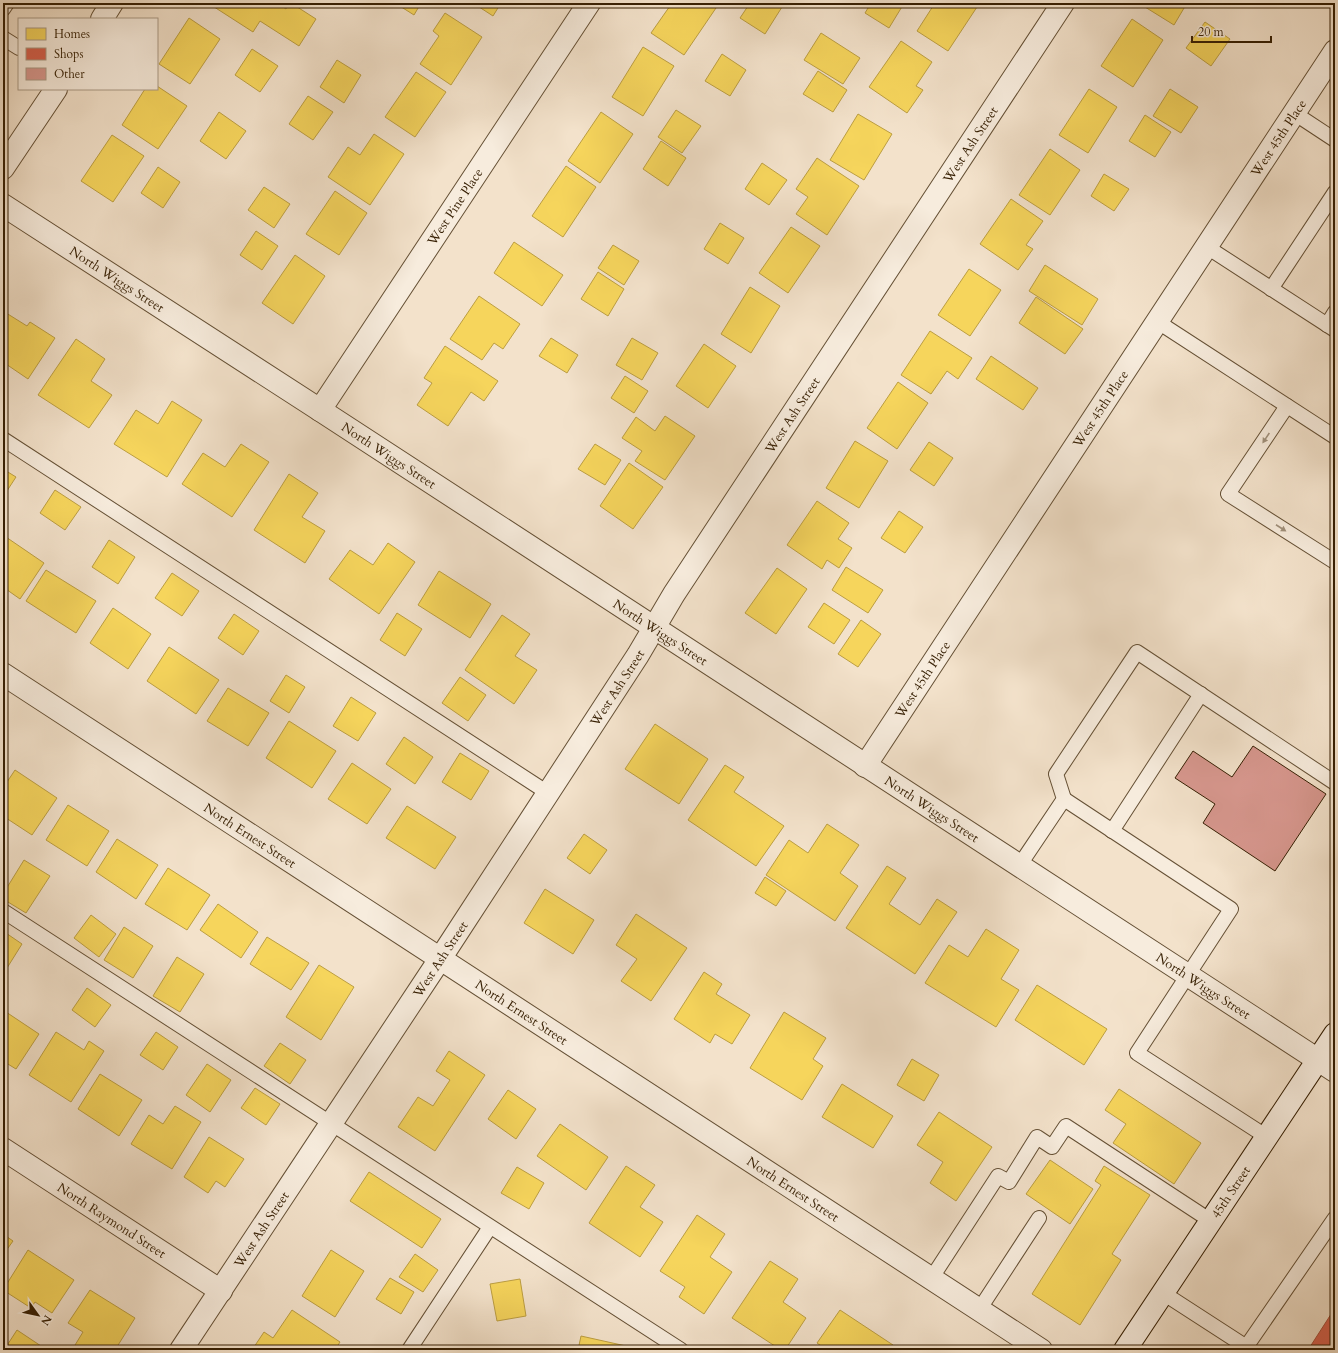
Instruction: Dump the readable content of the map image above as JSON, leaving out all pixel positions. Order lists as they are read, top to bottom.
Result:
{
  "streets": {
    "street": [
      "West 45th Place",
      "West Ash Street",
      "West Pine Place",
      "North Wiggs Street",
      "North Ernest Street",
      "45th Street",
      "North Raymond Street"
    ]
  },
  "crossings": [
    ["West 45th Place", "North Wiggs Street"],
    ["West Ash Street", "North Wiggs Street"],
    ["West Ash Street", "North Ernest Street"],
    ["West Ash Street", "North Raymond Street"],
    ["West Pine Place", "North Wiggs Street"],
    ["North Wiggs Street", "45th Street"]
  ],
  "legend": ["Homes", "Shops", "Other"],
  "scale_bar": "20 m",
  "north": "bottom right"
}
